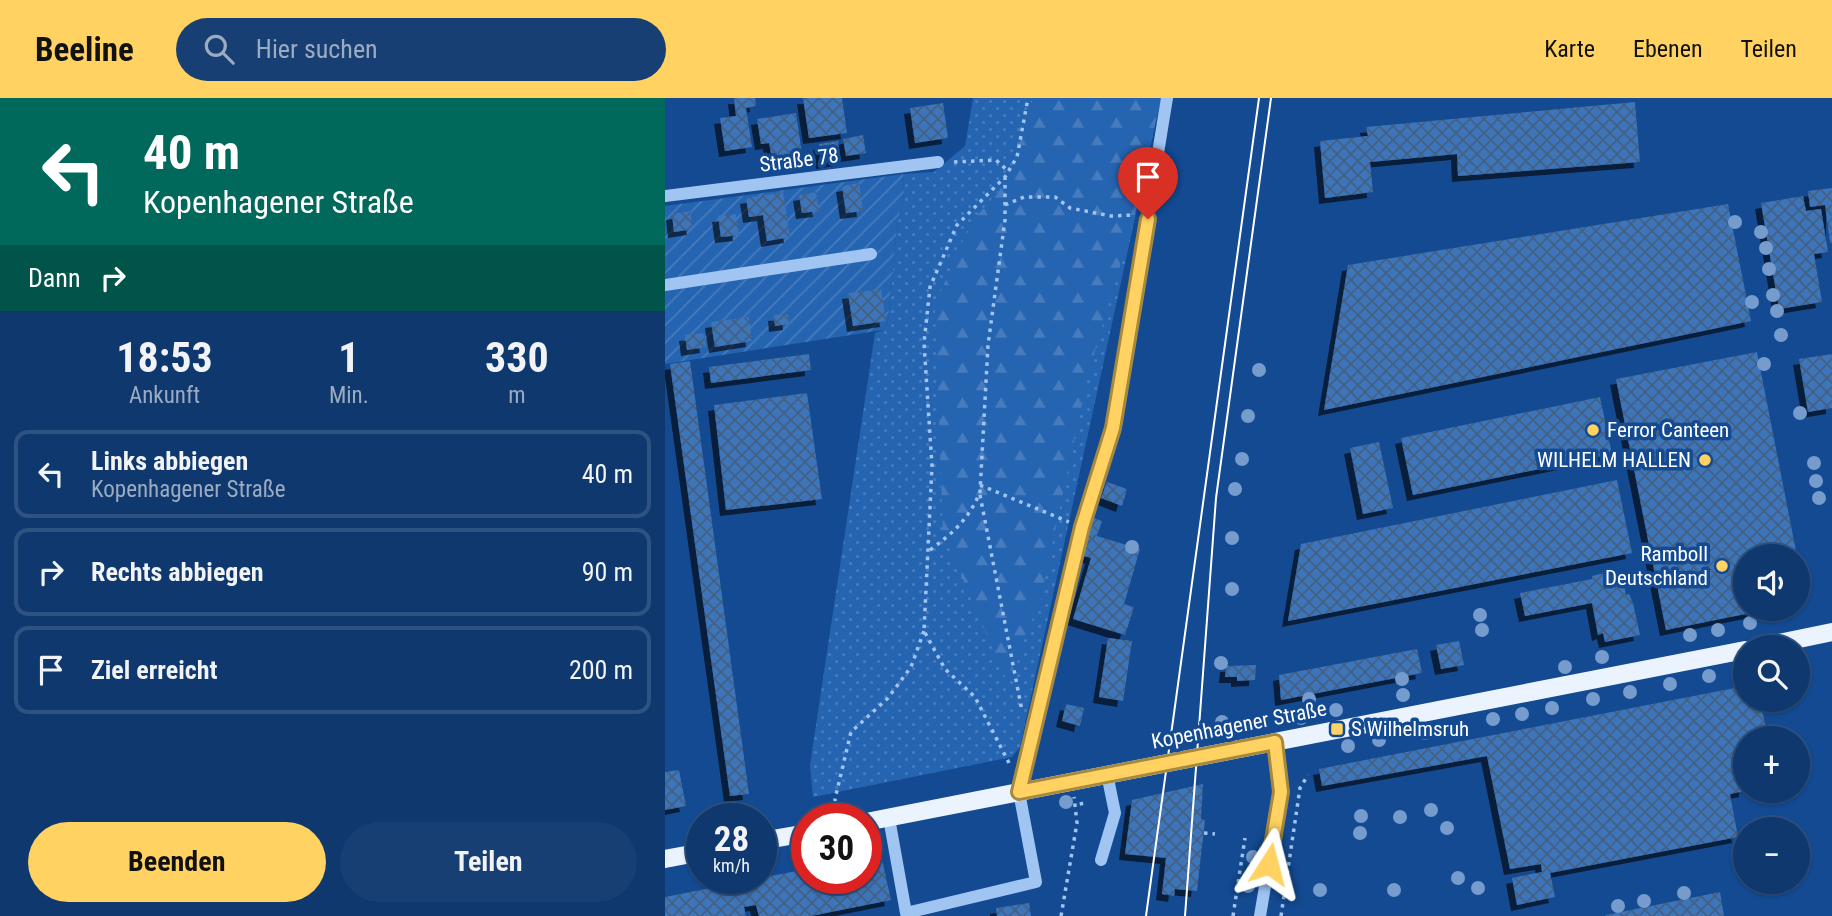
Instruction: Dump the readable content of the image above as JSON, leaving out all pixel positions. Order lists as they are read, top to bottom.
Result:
{
  "streets": {
    "main road": ["Kopenhagener Straße"],
    "street": ["Straße 78"]
  },
  "places": {
    "other": ["Ferror Canteen", "WILHELM HALLEN", "Ramboll Deutschland"],
    "transit": ["S Wilhelmsruh"]
  },
  "page": {
    "header": "Beeline",
    "search": "Hier suchen",
    "nav": ["Karte", "Ebenen", "Teilen"],
    "turn": ["40 m", "Kopenhagener Straße"],
    "then": "Dann",
    "eta": [
      "18:53",
      "Ankunft",
      "1",
      "Min.",
      "330",
      "m"
    ],
    "list": [
      {
        "name": "Links abbiegen",
        "note": "Kopenhagener Straße",
        "value": "40 m"
      },
      {
        "name": "Rechts abbiegen",
        "value": "90 m"
      },
      {
        "name": "Ziel erreicht",
        "value": "200 m"
      }
    ],
    "map_buttons": ["+", "−"],
    "speed": "28 km/h",
    "limit": "30",
    "buttons": ["Beenden", "Teilen"]
  }
}
